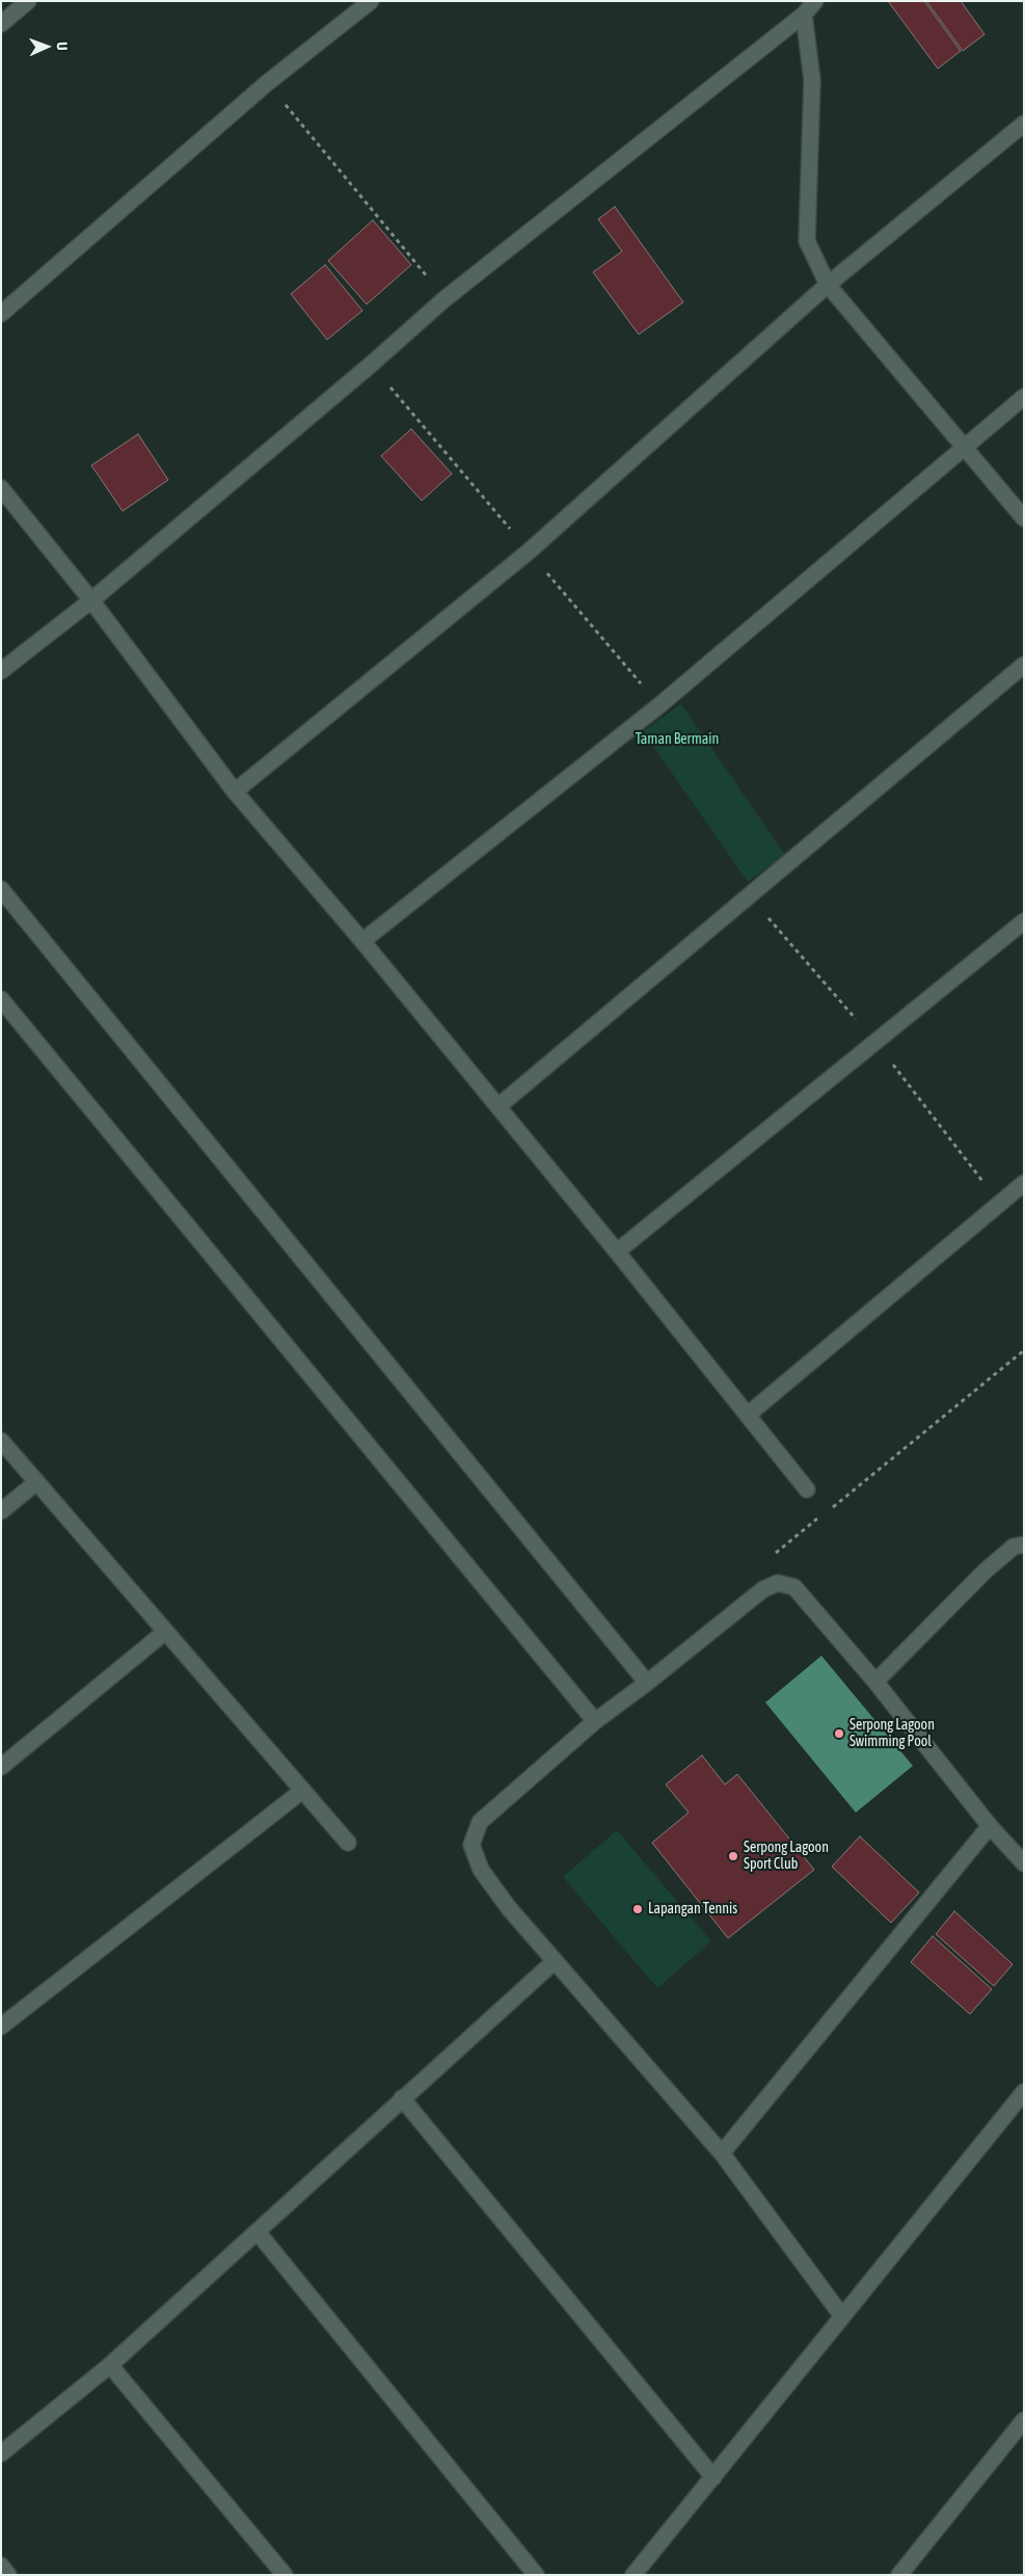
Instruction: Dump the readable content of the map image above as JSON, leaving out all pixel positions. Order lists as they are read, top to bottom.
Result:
{
  "parks": ["Taman Bermain"],
  "places": ["Serpong Lagoon Swimming Pool", "Serpong Lagoon Sport Club", "Lapangan Tennis"],
  "north": "right"
}
